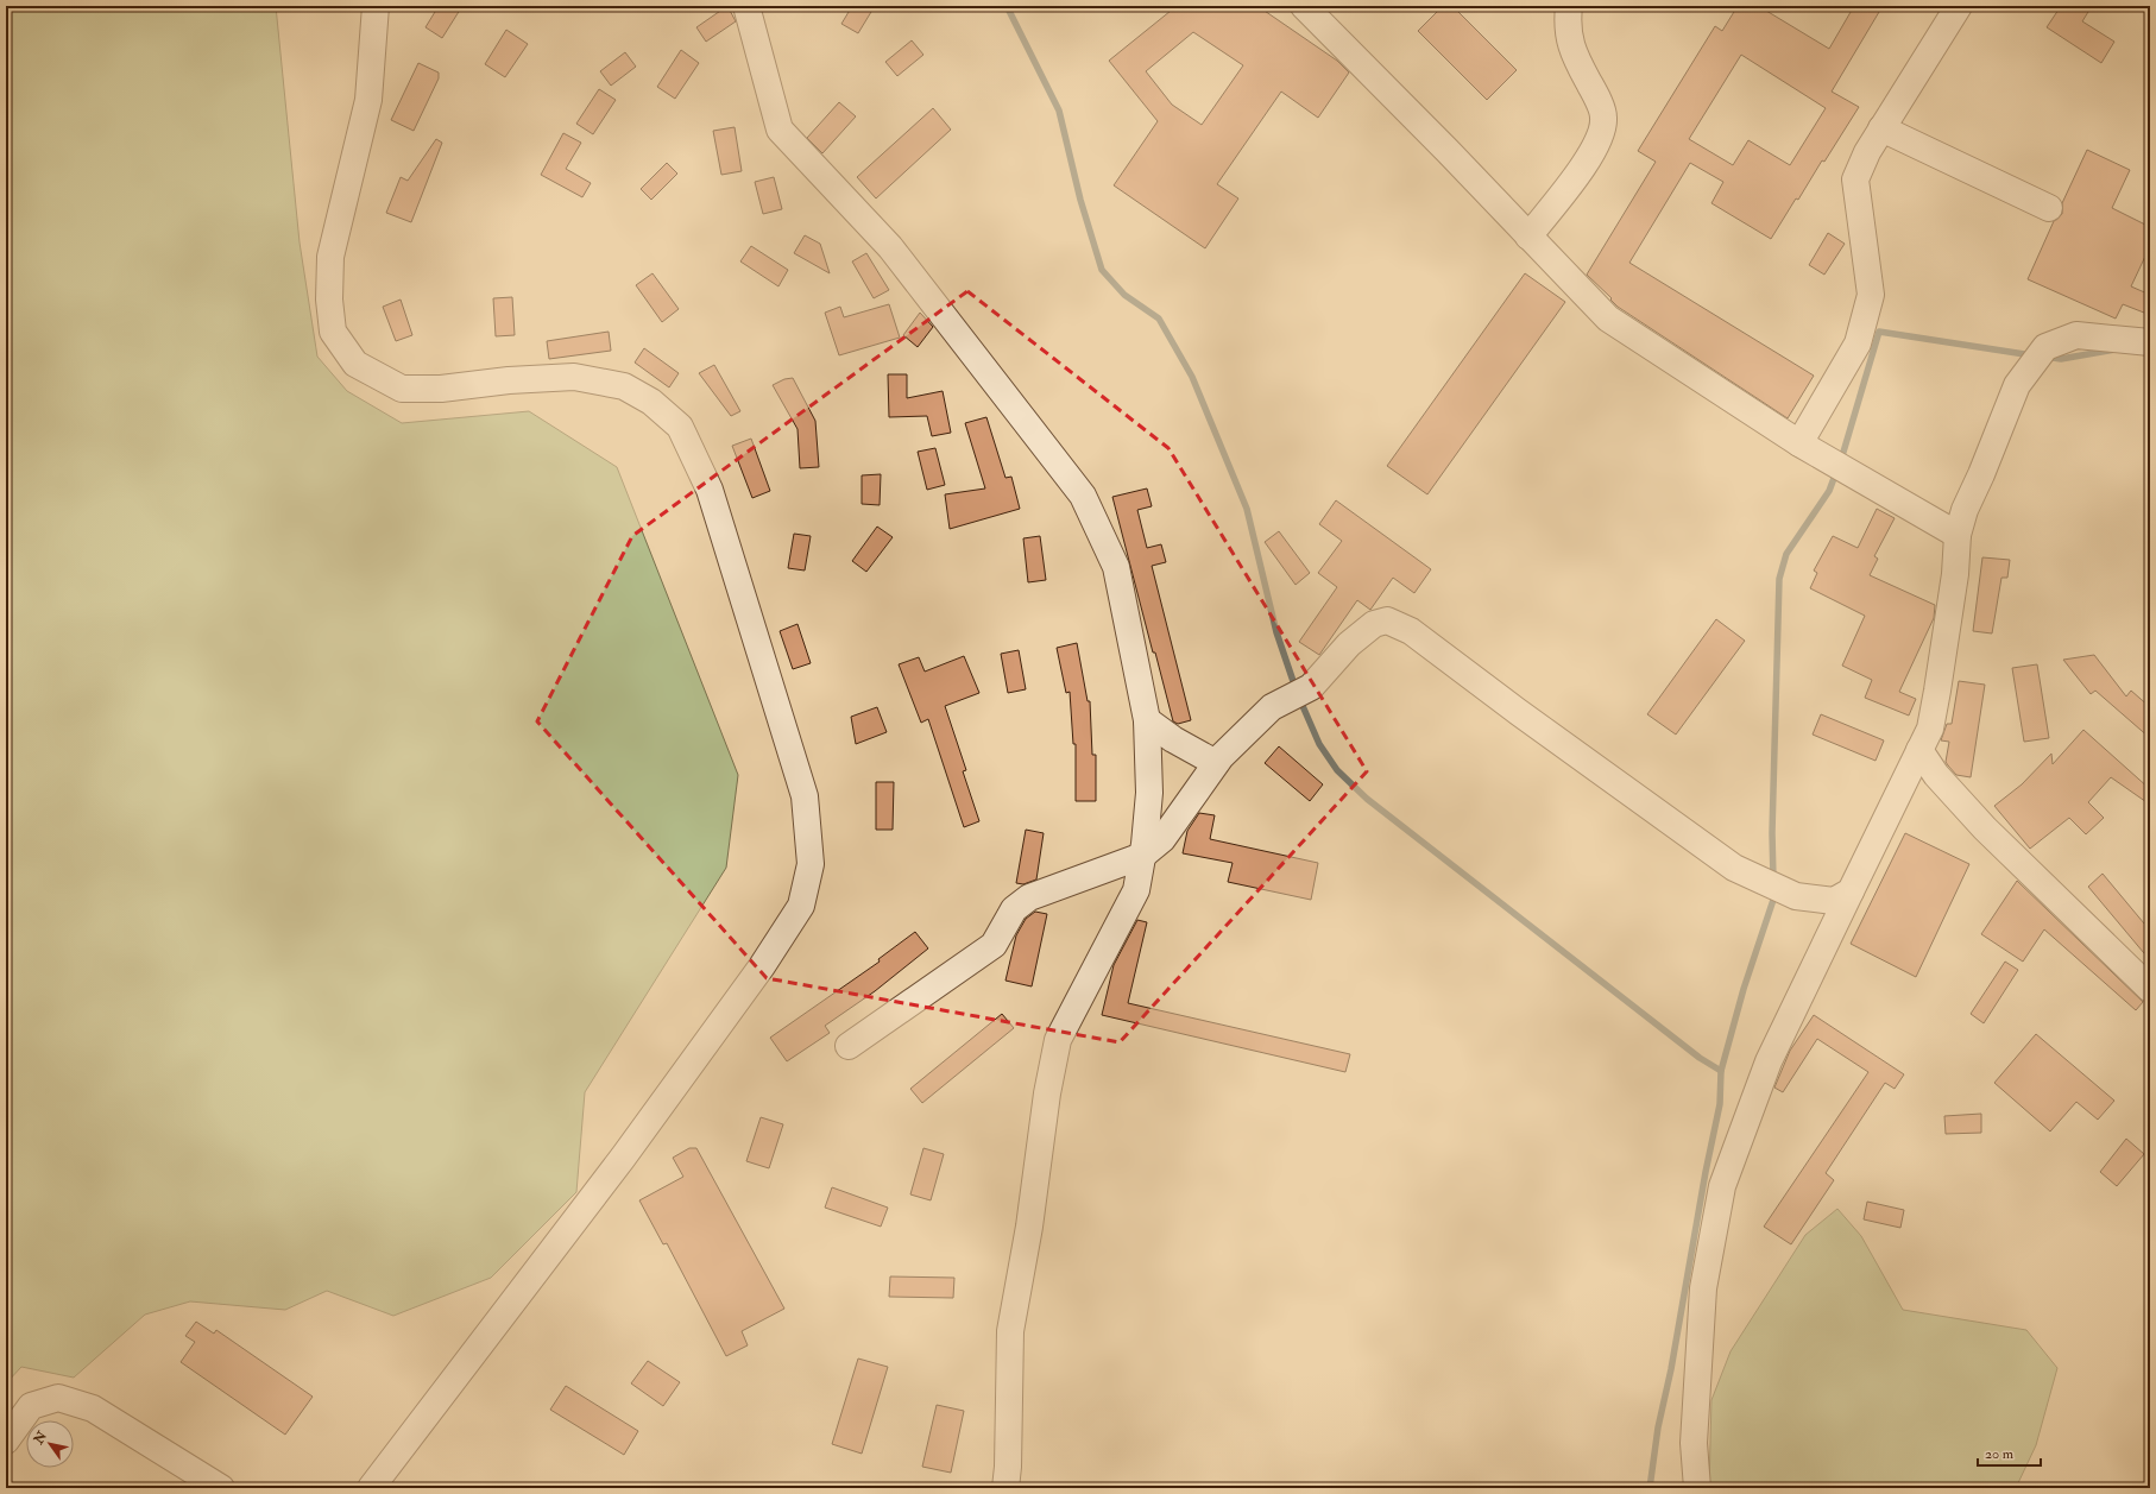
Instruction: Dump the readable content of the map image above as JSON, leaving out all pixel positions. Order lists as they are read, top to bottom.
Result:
{
  "scale_bar": "20 m",
  "north": "top left"
}
